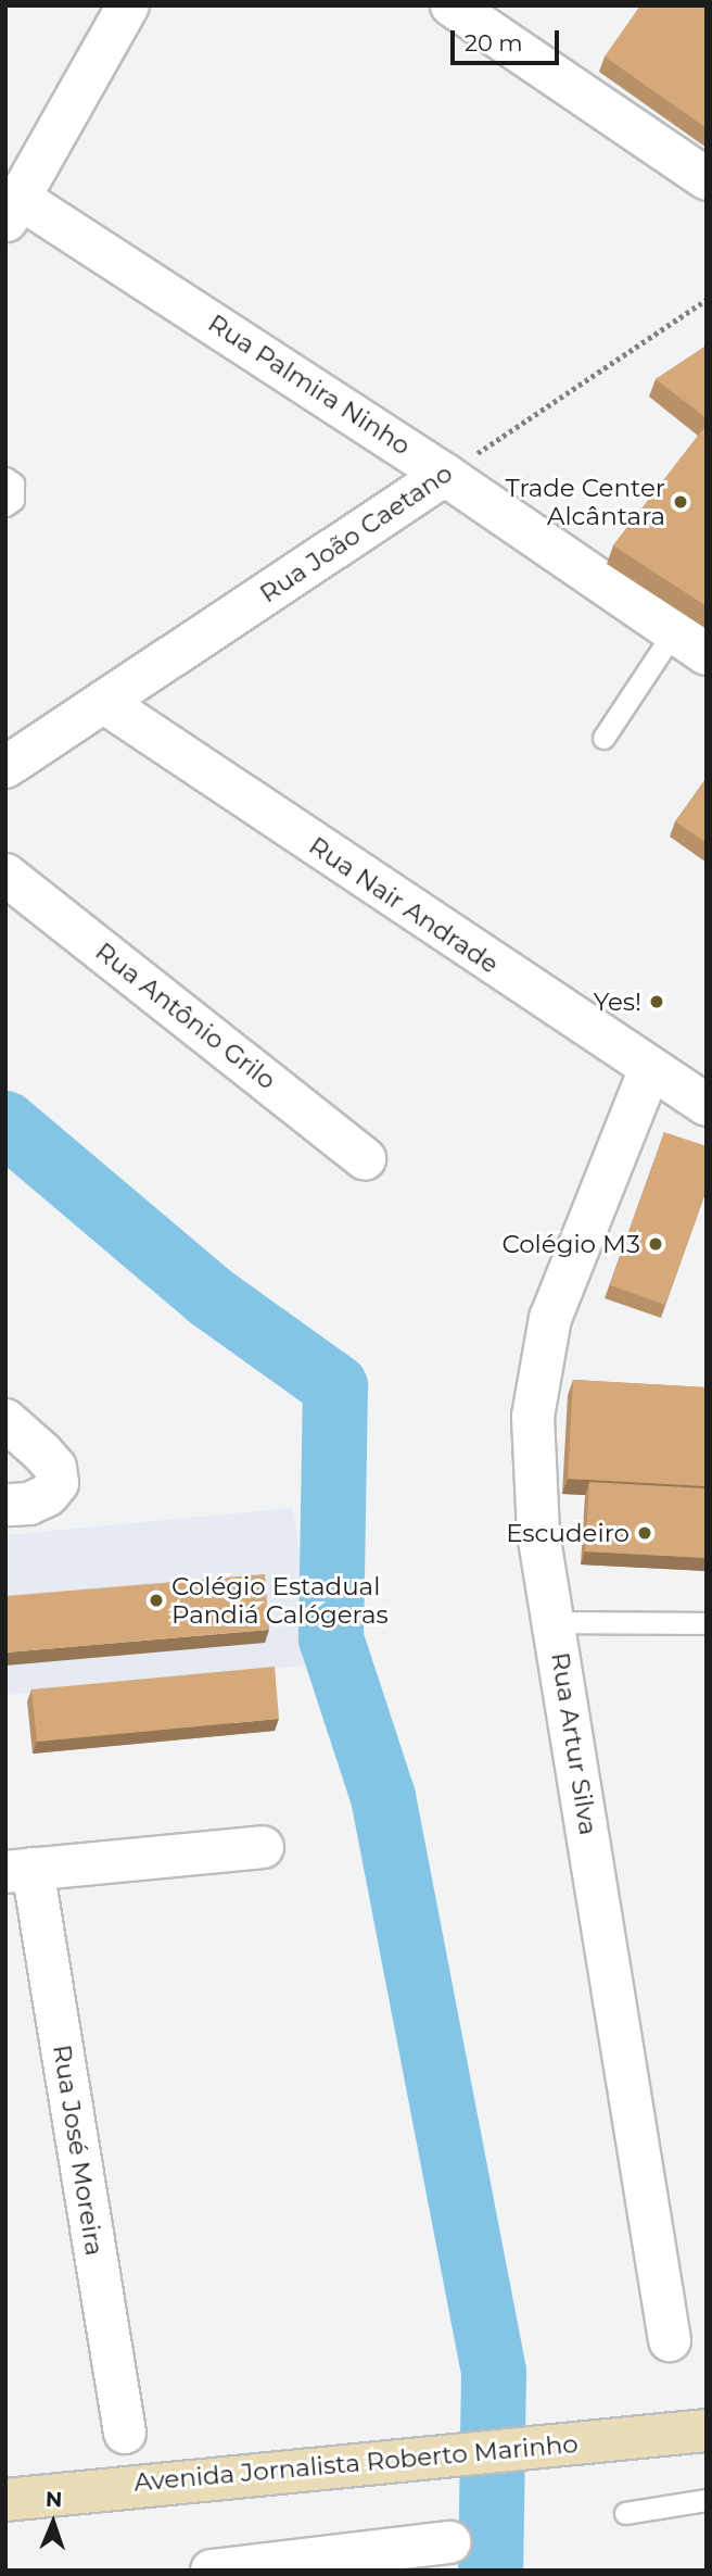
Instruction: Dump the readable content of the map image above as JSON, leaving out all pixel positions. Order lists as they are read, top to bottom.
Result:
{
  "streets": {
    "main road": ["Avenida Jornalista Roberto Marinho"],
    "street": [
      "Rua Palmira Ninho",
      "Rua João Caetano",
      "Rua Nair Andrade",
      "Rua Antônio Grilo",
      "Rua Artur Silva",
      "Rua José Moreira"
    ]
  },
  "crossings": [
    ["Rua Palmira Ninho", "Rua João Caetano"],
    ["Rua João Caetano", "Rua Nair Andrade"],
    ["Rua Nair Andrade", "Rua Artur Silva"]
  ],
  "places": [
    "Trade Center Alcântara",
    "Yes!",
    "Colégio M3",
    "Escudeiro",
    "Colégio Estadual Pandiá Calógeras"
  ],
  "scale_bar": "20 m",
  "north": "top"
}
